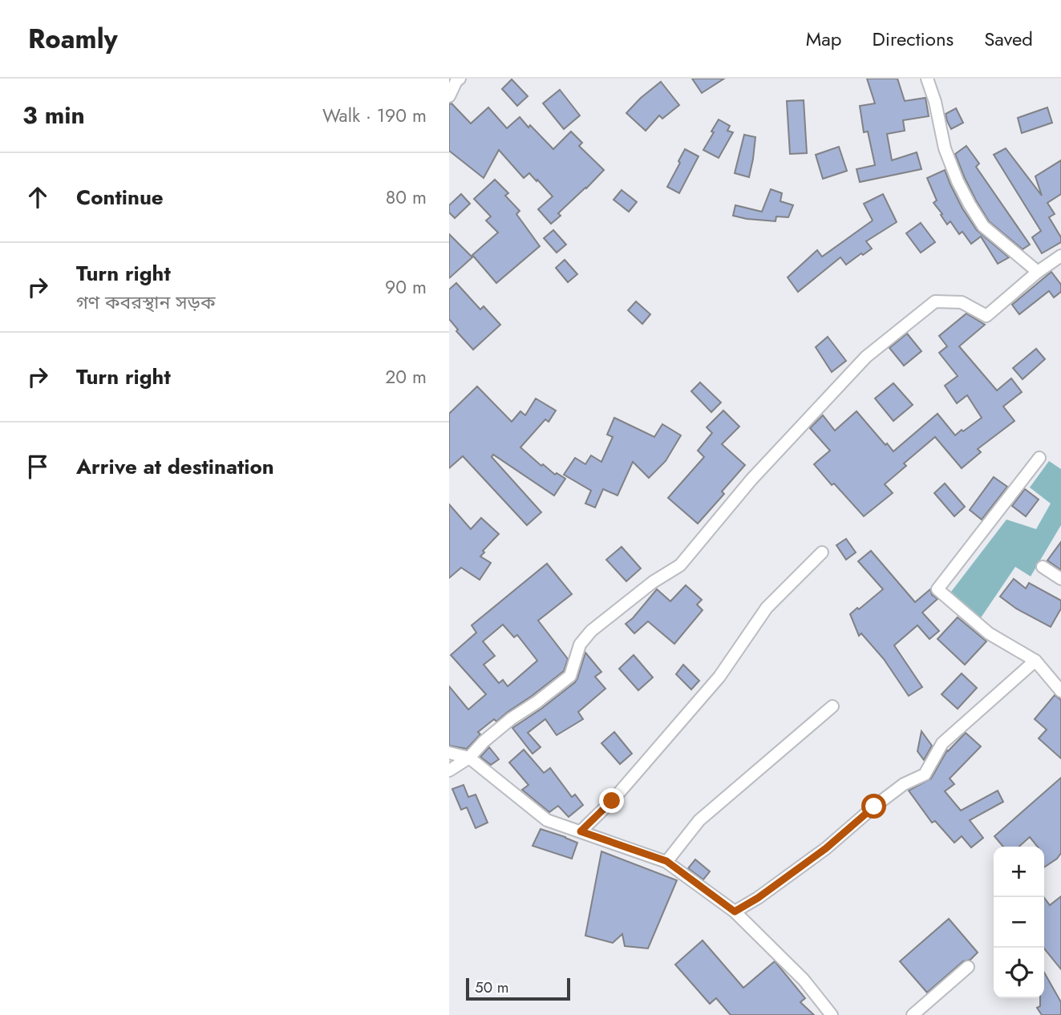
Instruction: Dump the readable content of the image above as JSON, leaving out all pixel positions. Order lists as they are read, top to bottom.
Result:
{
  "scale_bar": "50 m",
  "page": {
    "header": "Roamly",
    "nav": ["Map", "Directions", "Saved"],
    "heading": ["3 min", "Walk · 190 m"],
    "list": [
      ["Continue", "80 m"],
      ["Turn right", "গণ কবরস্থান সড়ক", "90 m"],
      ["Turn right", "20 m"],
      "Arrive at destination"
    ],
    "map_buttons": ["+", "−"],
    "scale": "50 m"
  }
}
